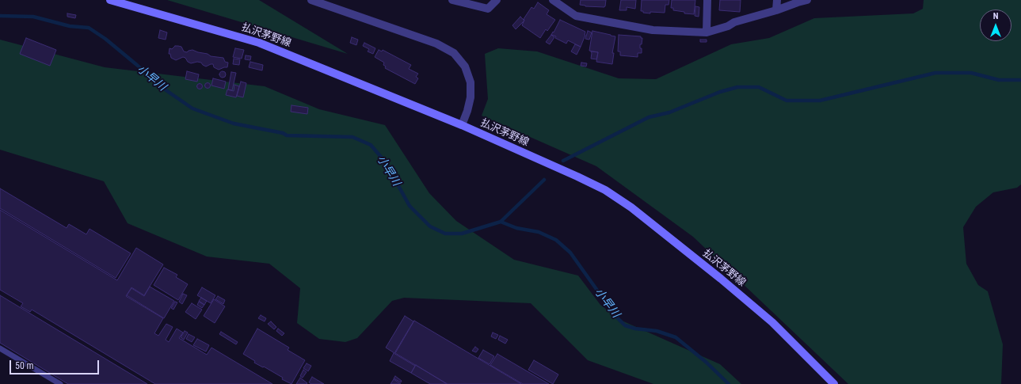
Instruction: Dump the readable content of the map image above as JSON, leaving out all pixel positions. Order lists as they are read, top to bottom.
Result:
{
  "streets": {
    "main road": ["払沢茅野線"]
  },
  "water": ["小早川"],
  "scale_bar": "50 m",
  "north": "top"
}
